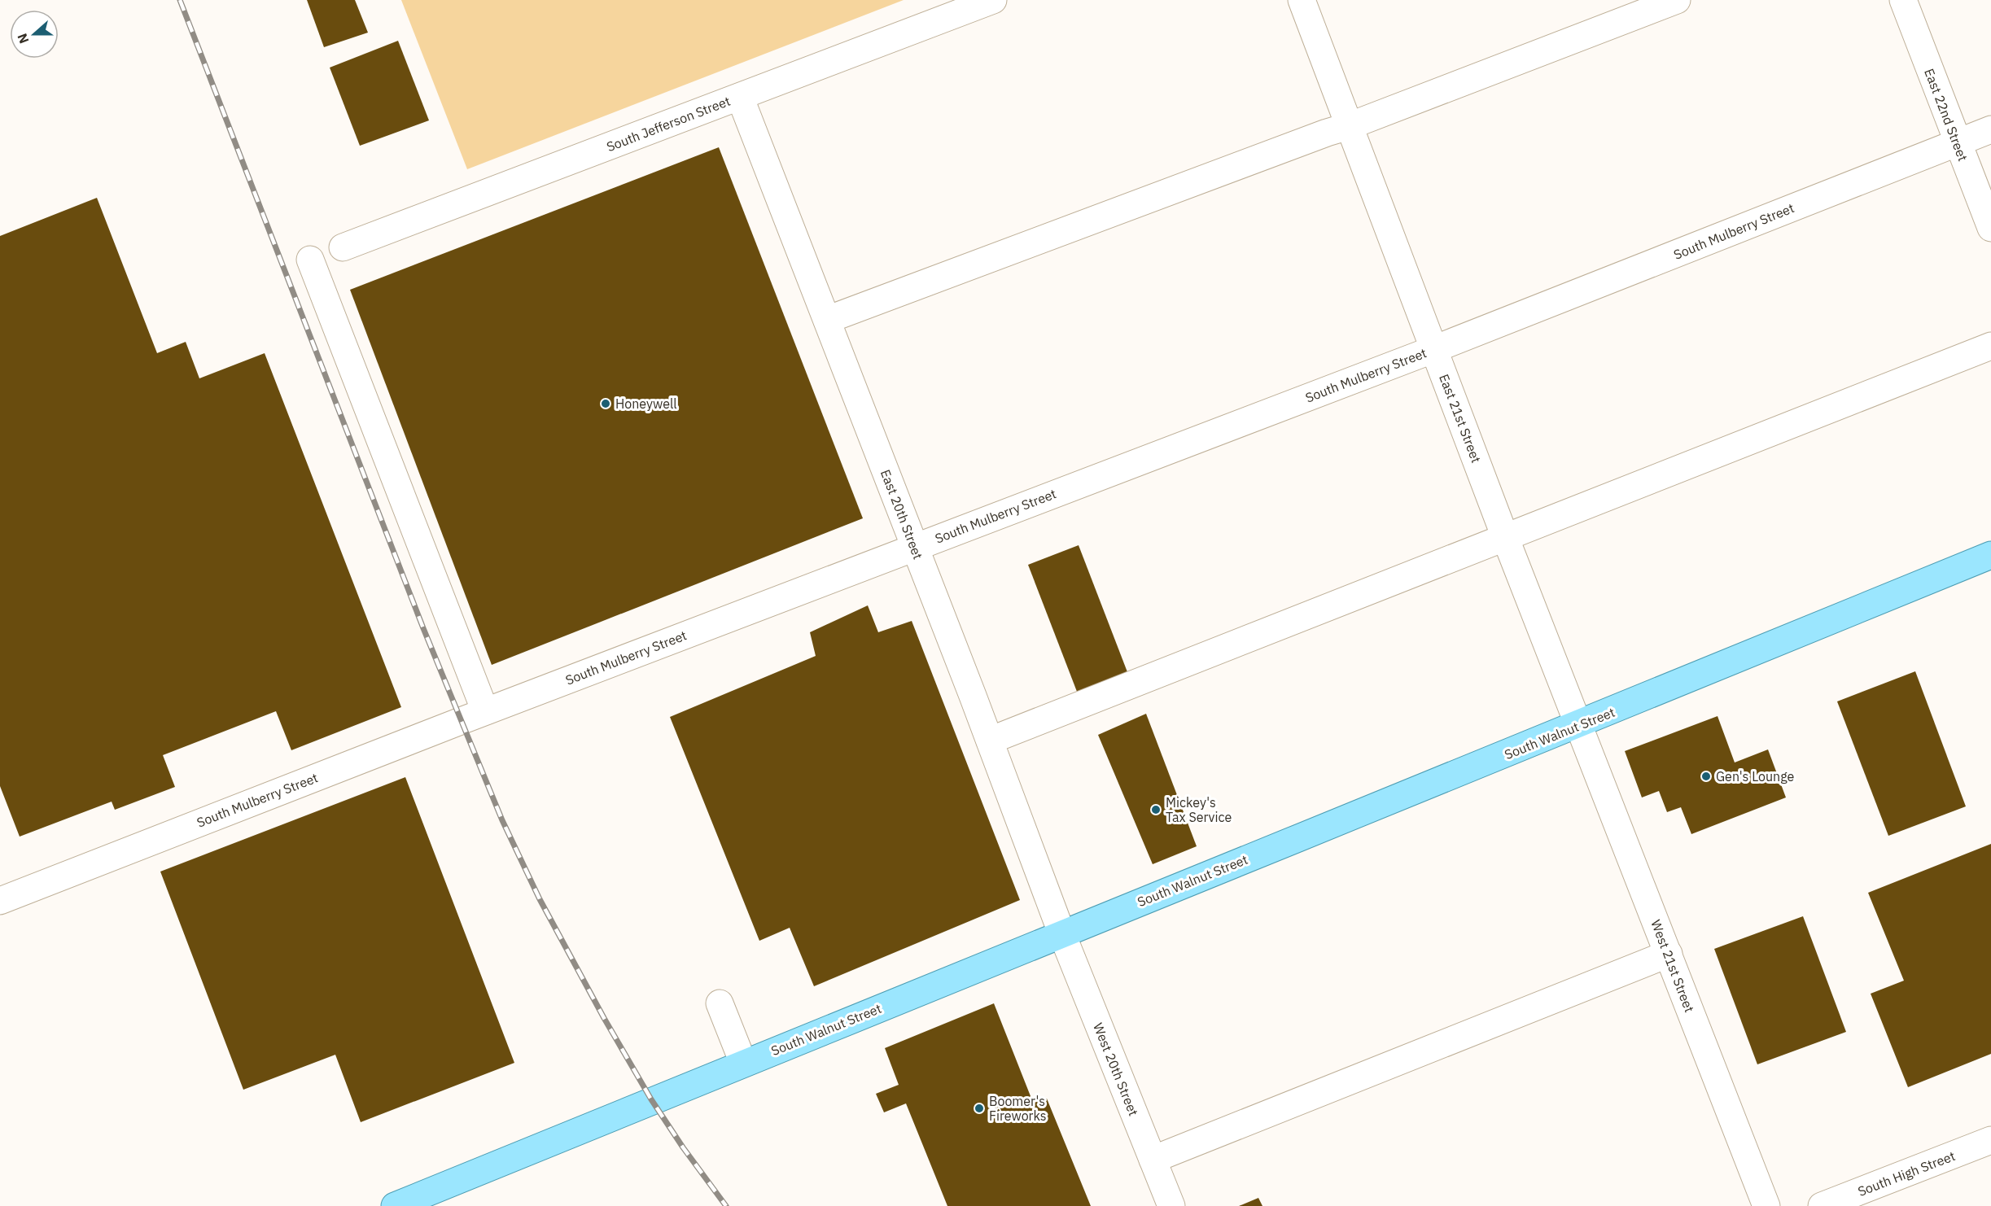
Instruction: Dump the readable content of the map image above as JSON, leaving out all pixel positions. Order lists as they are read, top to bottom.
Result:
{
  "streets": {
    "main road": ["South Walnut Street"],
    "street": [
      "East 22nd Street",
      "South Jefferson Street",
      "South Mulberry Street",
      "East 21st Street",
      "East 20th Street",
      "West 21st Street",
      "West 20th Street",
      "South High Street"
    ]
  },
  "crossings": [
    ["East 22nd Street", "South Mulberry Street"],
    ["South Jefferson Street", "East 20th Street"],
    ["South Mulberry Street", "East 21st Street"],
    ["South Mulberry Street", "East 20th Street"],
    ["East 21st Street", "South Walnut Street"],
    ["East 21st Street", "West 21st Street"],
    ["East 20th Street", "South Walnut Street"],
    ["East 20th Street", "West 20th Street"],
    ["South Walnut Street", "West 21st Street"],
    ["South Walnut Street", "West 20th Street"]
  ],
  "places": [
    "Honeywell",
    "Gen's Lounge",
    "Mickey's Tax Service",
    "Boomer's Fireworks"
  ],
  "north": "left"
}
